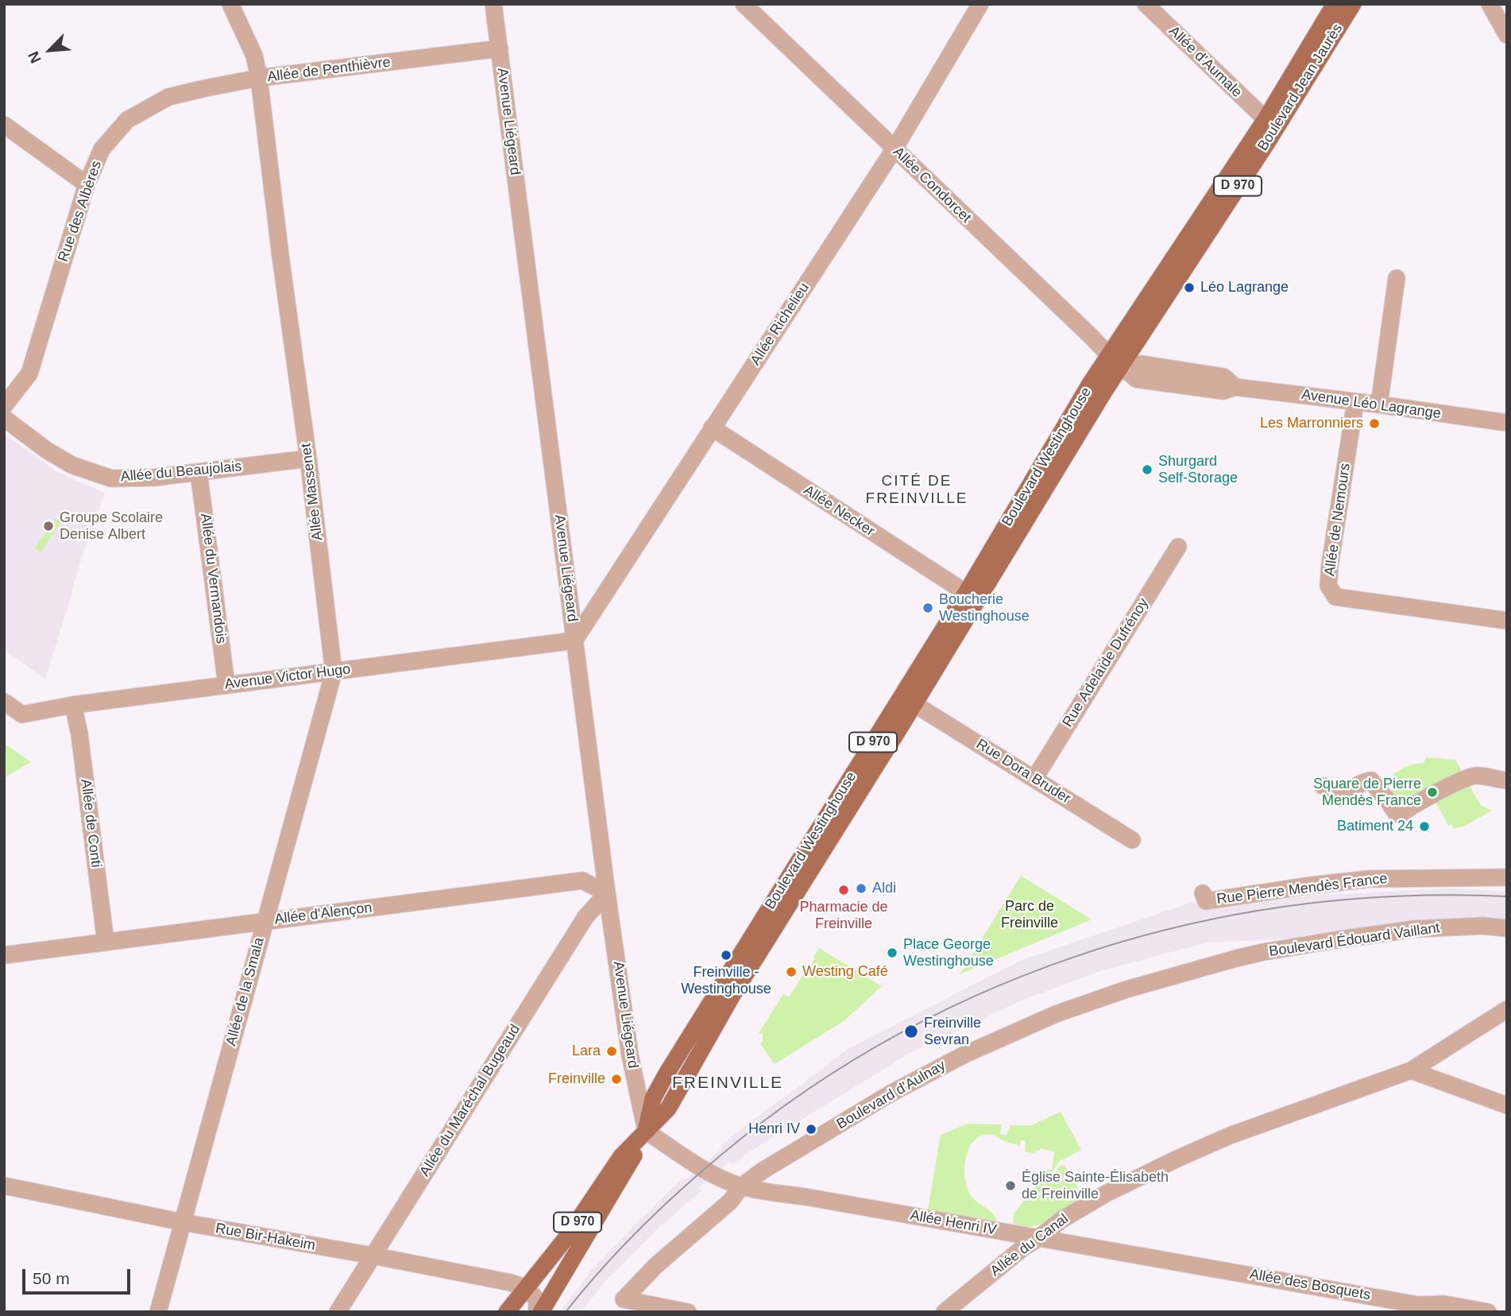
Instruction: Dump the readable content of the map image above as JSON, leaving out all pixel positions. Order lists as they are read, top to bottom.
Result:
{
  "streets": {
    "main road": ["Boulevard Jean Jaurès", "D 970", "Boulevard Westinghouse"],
    "street": [
      "Allée d'Aumale",
      "Allée de Penthièvre",
      "Avenue Liégeard",
      "Allée Condorcet",
      "Rue des Albères",
      "Allée Richelieu",
      "Avenue Léo Lagrange",
      "Allée du Beaujolais",
      "Allée Massenet",
      "Allée Necker",
      "Allée de Nemours",
      "Allée du Vermandois",
      "Rue Adelaïde Dufrénoy",
      "Avenue Victor Hugo",
      "Rue Dora Bruder",
      "Allée de Conti",
      "Rue Pierre Mendès France",
      "Allée d'Alençon",
      "Boulevard Édouard Vaillant",
      "Allée de la Smala",
      "Boulevard d'Aulnay",
      "Allée du Maréchal Bugeaud",
      "Allée Henri IV",
      "Rue Bir-Hakeim",
      "Allée du Canal",
      "Allée des Bosquets"
    ]
  },
  "crossings": [
    ["Allée d'Aumale", "Boulevard Jean Jaurès"],
    ["Allée de Penthièvre", "Avenue Liégeard"],
    ["Allée de Penthièvre", "Rue des Albères"],
    ["Allée de Penthièvre", "Allée Massenet"],
    ["Boulevard Jean Jaurès", "Allée Condorcet"],
    ["Boulevard Jean Jaurès", "Avenue Léo Lagrange"],
    ["Boulevard Jean Jaurès", "Boulevard Westinghouse"],
    ["Avenue Liégeard", "Allée Richelieu"],
    ["Avenue Liégeard", "Boulevard Westinghouse"],
    ["Avenue Liégeard", "Avenue Victor Hugo"],
    ["Avenue Liégeard", "Allée d'Alençon"],
    ["Avenue Liégeard", "Allée du Maréchal Bugeaud"],
    ["Avenue Liégeard", "Allée Henri IV"],
    ["Allée Condorcet", "Allée Richelieu"],
    ["Allée Condorcet", "Avenue Léo Lagrange"],
    ["Allée Condorcet", "Boulevard Westinghouse"],
    ["Allée Richelieu", "Allée Necker"],
    ["Allée Richelieu", "Avenue Victor Hugo"],
    ["Avenue Léo Lagrange", "Boulevard Westinghouse"],
    ["Avenue Léo Lagrange", "Allée de Nemours"],
    ["Boulevard Westinghouse", "Allée Necker"],
    ["Boulevard Westinghouse", "Rue Dora Bruder"],
    ["Boulevard Westinghouse", "Allée Henri IV"],
    ["Boulevard Westinghouse", "Rue Bir-Hakeim"],
    ["Allée du Beaujolais", "Allée Massenet"],
    ["Allée du Beaujolais", "Allée du Vermandois"],
    ["Allée Massenet", "Avenue Victor Hugo"],
    ["Allée Massenet", "Allée de la Smala"],
    ["Allée du Vermandois", "Avenue Victor Hugo"],
    ["Rue Adelaïde Dufrénoy", "Rue Dora Bruder"],
    ["Avenue Victor Hugo", "Allée de Conti"],
    ["Avenue Victor Hugo", "Allée de la Smala"],
    ["Allée de Conti", "Allée d'Alençon"],
    ["Allée d'Alençon", "Allée de la Smala"],
    ["Allée d'Alençon", "Allée du Maréchal Bugeaud"],
    ["Boulevard Édouard Vaillant", "Boulevard d'Aulnay"],
    ["Allée de la Smala", "Rue Bir-Hakeim"],
    ["Boulevard d'Aulnay", "Allée Henri IV"],
    ["Allée du Maréchal Bugeaud", "Rue Bir-Hakeim"],
    ["Allée Henri IV", "Allée du Canal"],
    ["Allée Henri IV", "Allée des Bosquets"]
  ],
  "districts": ["CITÉ DE FREINVILLE", "FREINVILLE"],
  "parks": ["Parc de Freinville"],
  "places": [
    "Léo Lagrange",
    "Les Marronniers",
    "Shurgard Self-Storage",
    "Groupe Scolaire Denise Albert",
    "Boucherie Westinghouse",
    "Square de Pierre Mendès France",
    "Batiment 24",
    "Aldi",
    "Pharmacie de Freinville",
    "Place George Westinghouse",
    "Freinville - Westinghouse",
    "Westing Café",
    "Freinville Sevran",
    "Lara",
    "Freinville",
    "Henri IV",
    "Église Sainte-Élisabeth de Freinville"
  ],
  "scale_bar": "50 m",
  "north": "bottom left"
}
